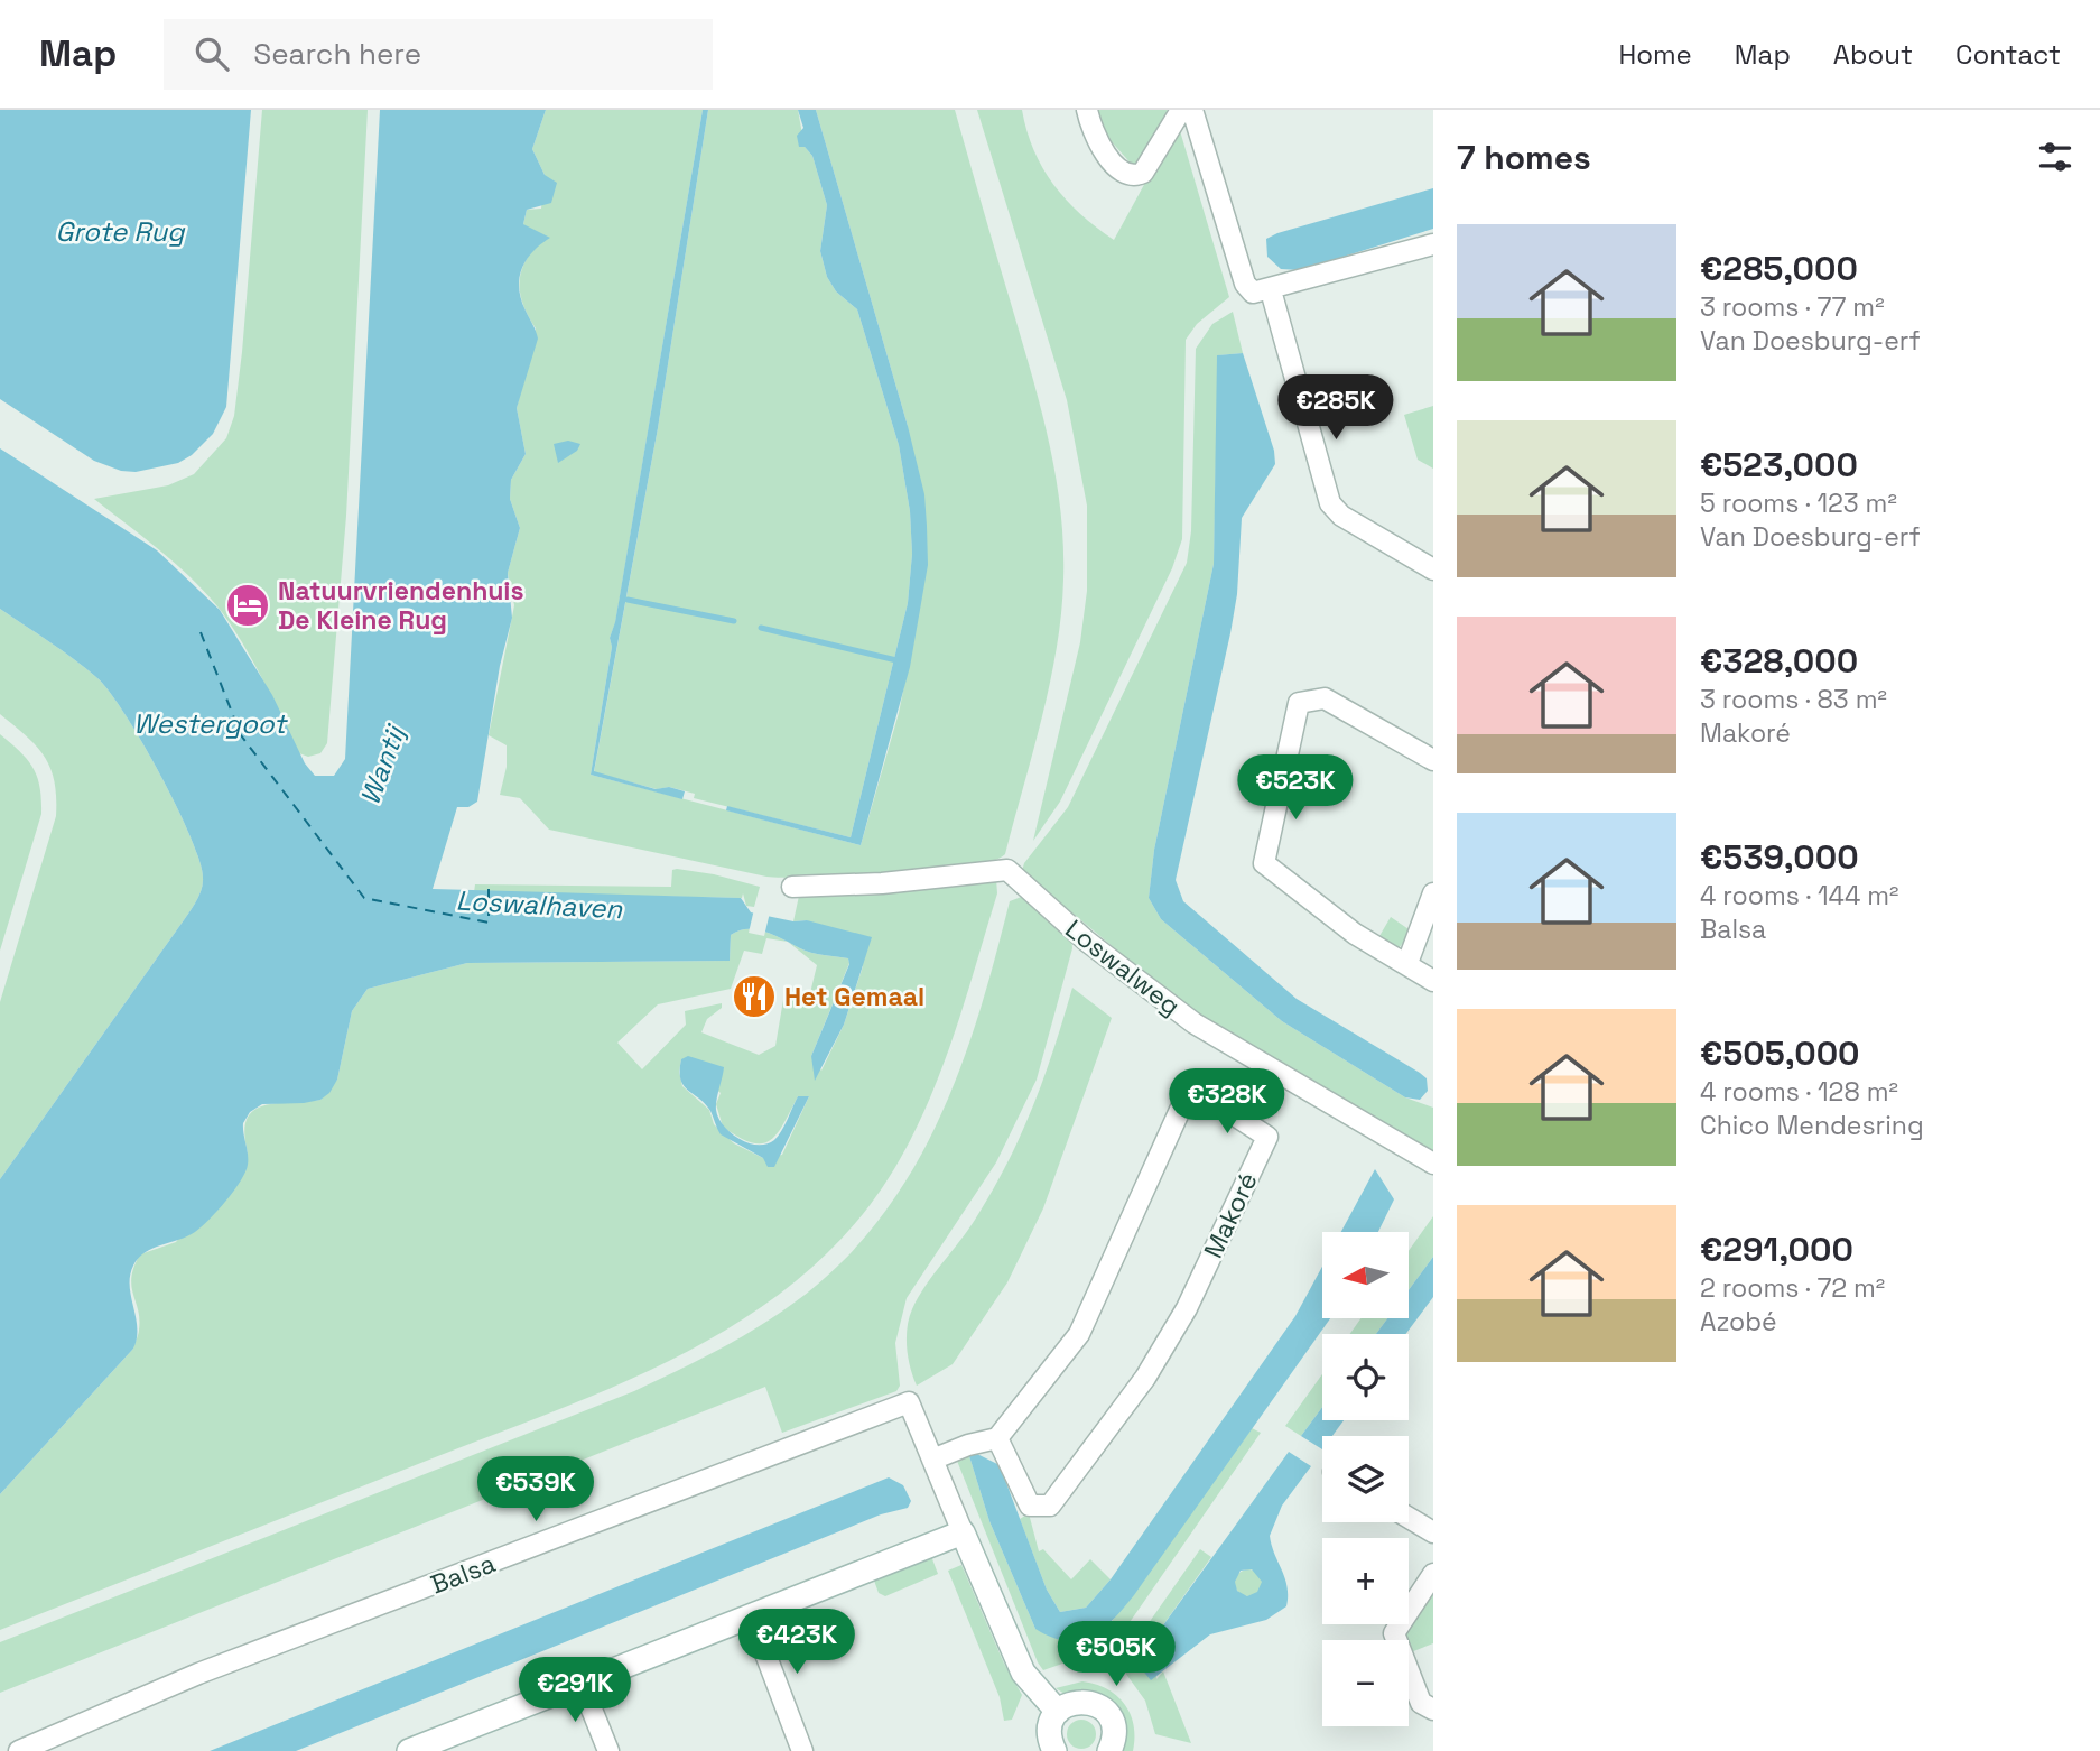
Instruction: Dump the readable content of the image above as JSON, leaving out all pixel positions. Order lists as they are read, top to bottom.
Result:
{
  "streets": {
    "street": ["Loswalweg", "Makoré", "Balsa"]
  },
  "water": [
    "Grote Rug",
    "Westergoot",
    "Wantij",
    "Loswalhaven"
  ],
  "places": {
    "hotel": ["Natuurvriendenhuis De Kleine Rug"],
    "restaurant": ["Het Gemaal"]
  },
  "north": "left",
  "page": {
    "header": "Map",
    "search": "Search here",
    "nav": [
      "Home",
      "Map",
      "About",
      "Contact"
    ],
    "heading": "7 homes",
    "list": [
      {
        "name": "€285,000",
        "note": "3 rooms · 77 m² · Van Doesburg-erf"
      },
      {
        "name": "€523,000",
        "note": "5 rooms · 123 m² · Van Doesburg-erf"
      },
      {
        "name": "€328,000",
        "note": "3 rooms · 83 m² · Makoré"
      },
      {
        "name": "€539,000",
        "note": "4 rooms · 144 m² · Balsa"
      },
      {
        "name": "€505,000",
        "note": "4 rooms · 128 m² · Chico Mendesring"
      },
      {
        "name": "€291,000",
        "note": "2 rooms · 72 m² · Azobé"
      }
    ],
    "price": [
      "€285K",
      "€523K",
      "€328K",
      "€539K",
      "€423K",
      "€505K",
      "€291K"
    ],
    "map_buttons": ["+", "−"]
  }
}
